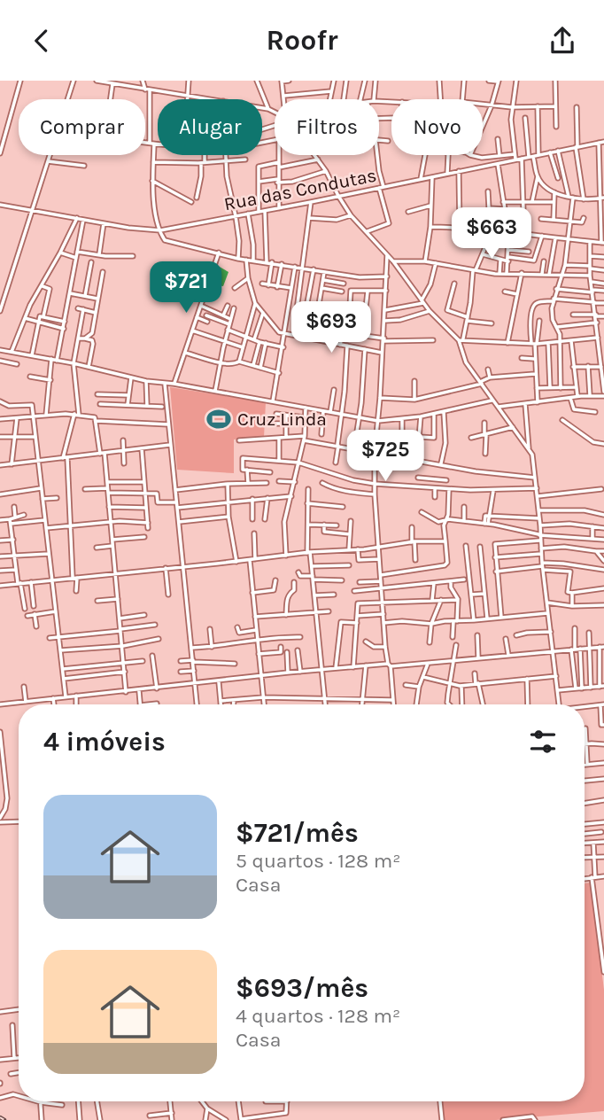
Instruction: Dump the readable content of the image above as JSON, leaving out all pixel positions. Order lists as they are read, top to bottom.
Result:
{
  "streets": {
    "street": ["Rua das Condutas"]
  },
  "places": {
    "sports": ["Cruz Linda"]
  },
  "page": {
    "header": "Roofr",
    "chip": [
      "Comprar",
      "Alugar",
      "Filtros",
      "Novo"
    ],
    "price": [
      "$663",
      "$721",
      "$693",
      "$725"
    ],
    "heading": "4 imóveis",
    "list": [
      {
        "name": "$721/mês",
        "note": "5 quartos · 128 m² · Casa"
      },
      {
        "name": "$693/mês",
        "note": "4 quartos · 128 m² · Casa"
      }
    ]
  }
}
